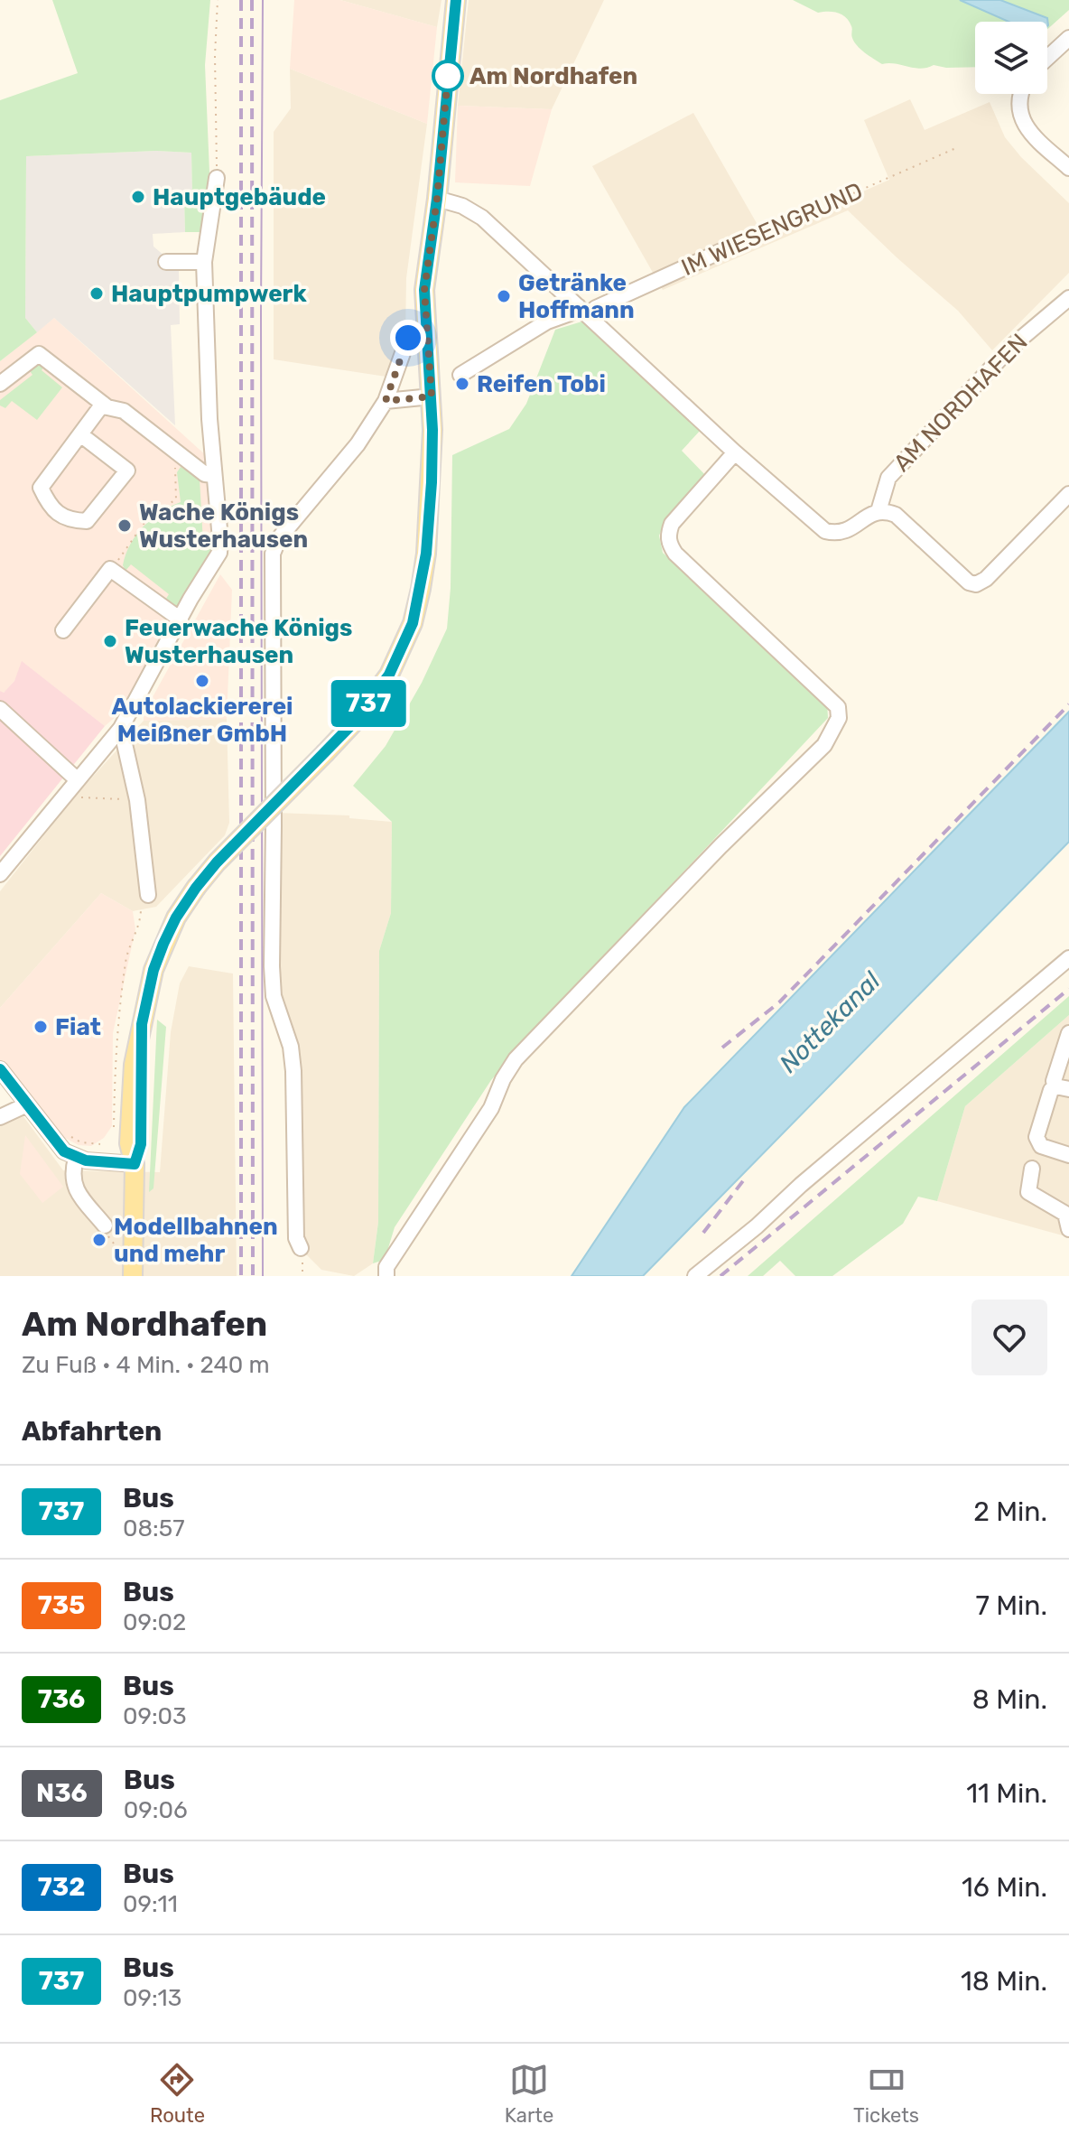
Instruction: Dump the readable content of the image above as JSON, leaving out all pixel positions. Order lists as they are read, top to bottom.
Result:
{
  "streets": {
    "street": ["IM WIESENGRUND", "AM NORDHAFEN"]
  },
  "water": ["Nottekanal"],
  "places": [
    "Am Nordhafen",
    "Hauptgebäude",
    "Hauptpumpwerk",
    "Getränke Hoffmann",
    "Reifen Tobi",
    "Wache Königs Wusterhausen",
    "Feuerwache Königs Wusterhausen",
    "Autolackiererei Meißner GmbH",
    "Fiat",
    "Modellbahnen und mehr"
  ],
  "lines": ["bus line 737"],
  "page": {
    "on_map": "737",
    "heading": [
      ["Am Nordhafen", "Zu Fuß · 4 Min. · 240 m"],
      "Abfahrten"
    ],
    "list": [
      {
        "mark": "737",
        "name": "Bus",
        "note": "08:57",
        "value": "2 Min."
      },
      {
        "mark": "735",
        "name": "Bus",
        "note": "09:02",
        "value": "7 Min."
      },
      {
        "mark": "736",
        "name": "Bus",
        "note": "09:03",
        "value": "8 Min."
      },
      {
        "mark": "N36",
        "name": "Bus",
        "note": "09:06",
        "value": "11 Min."
      },
      {
        "mark": "732",
        "name": "Bus",
        "note": "09:11",
        "value": "16 Min."
      },
      {
        "mark": "737",
        "name": "Bus",
        "note": "09:13",
        "value": "18 Min."
      }
    ],
    "tabs": ["Route", "Karte", "Tickets"]
  }
}
